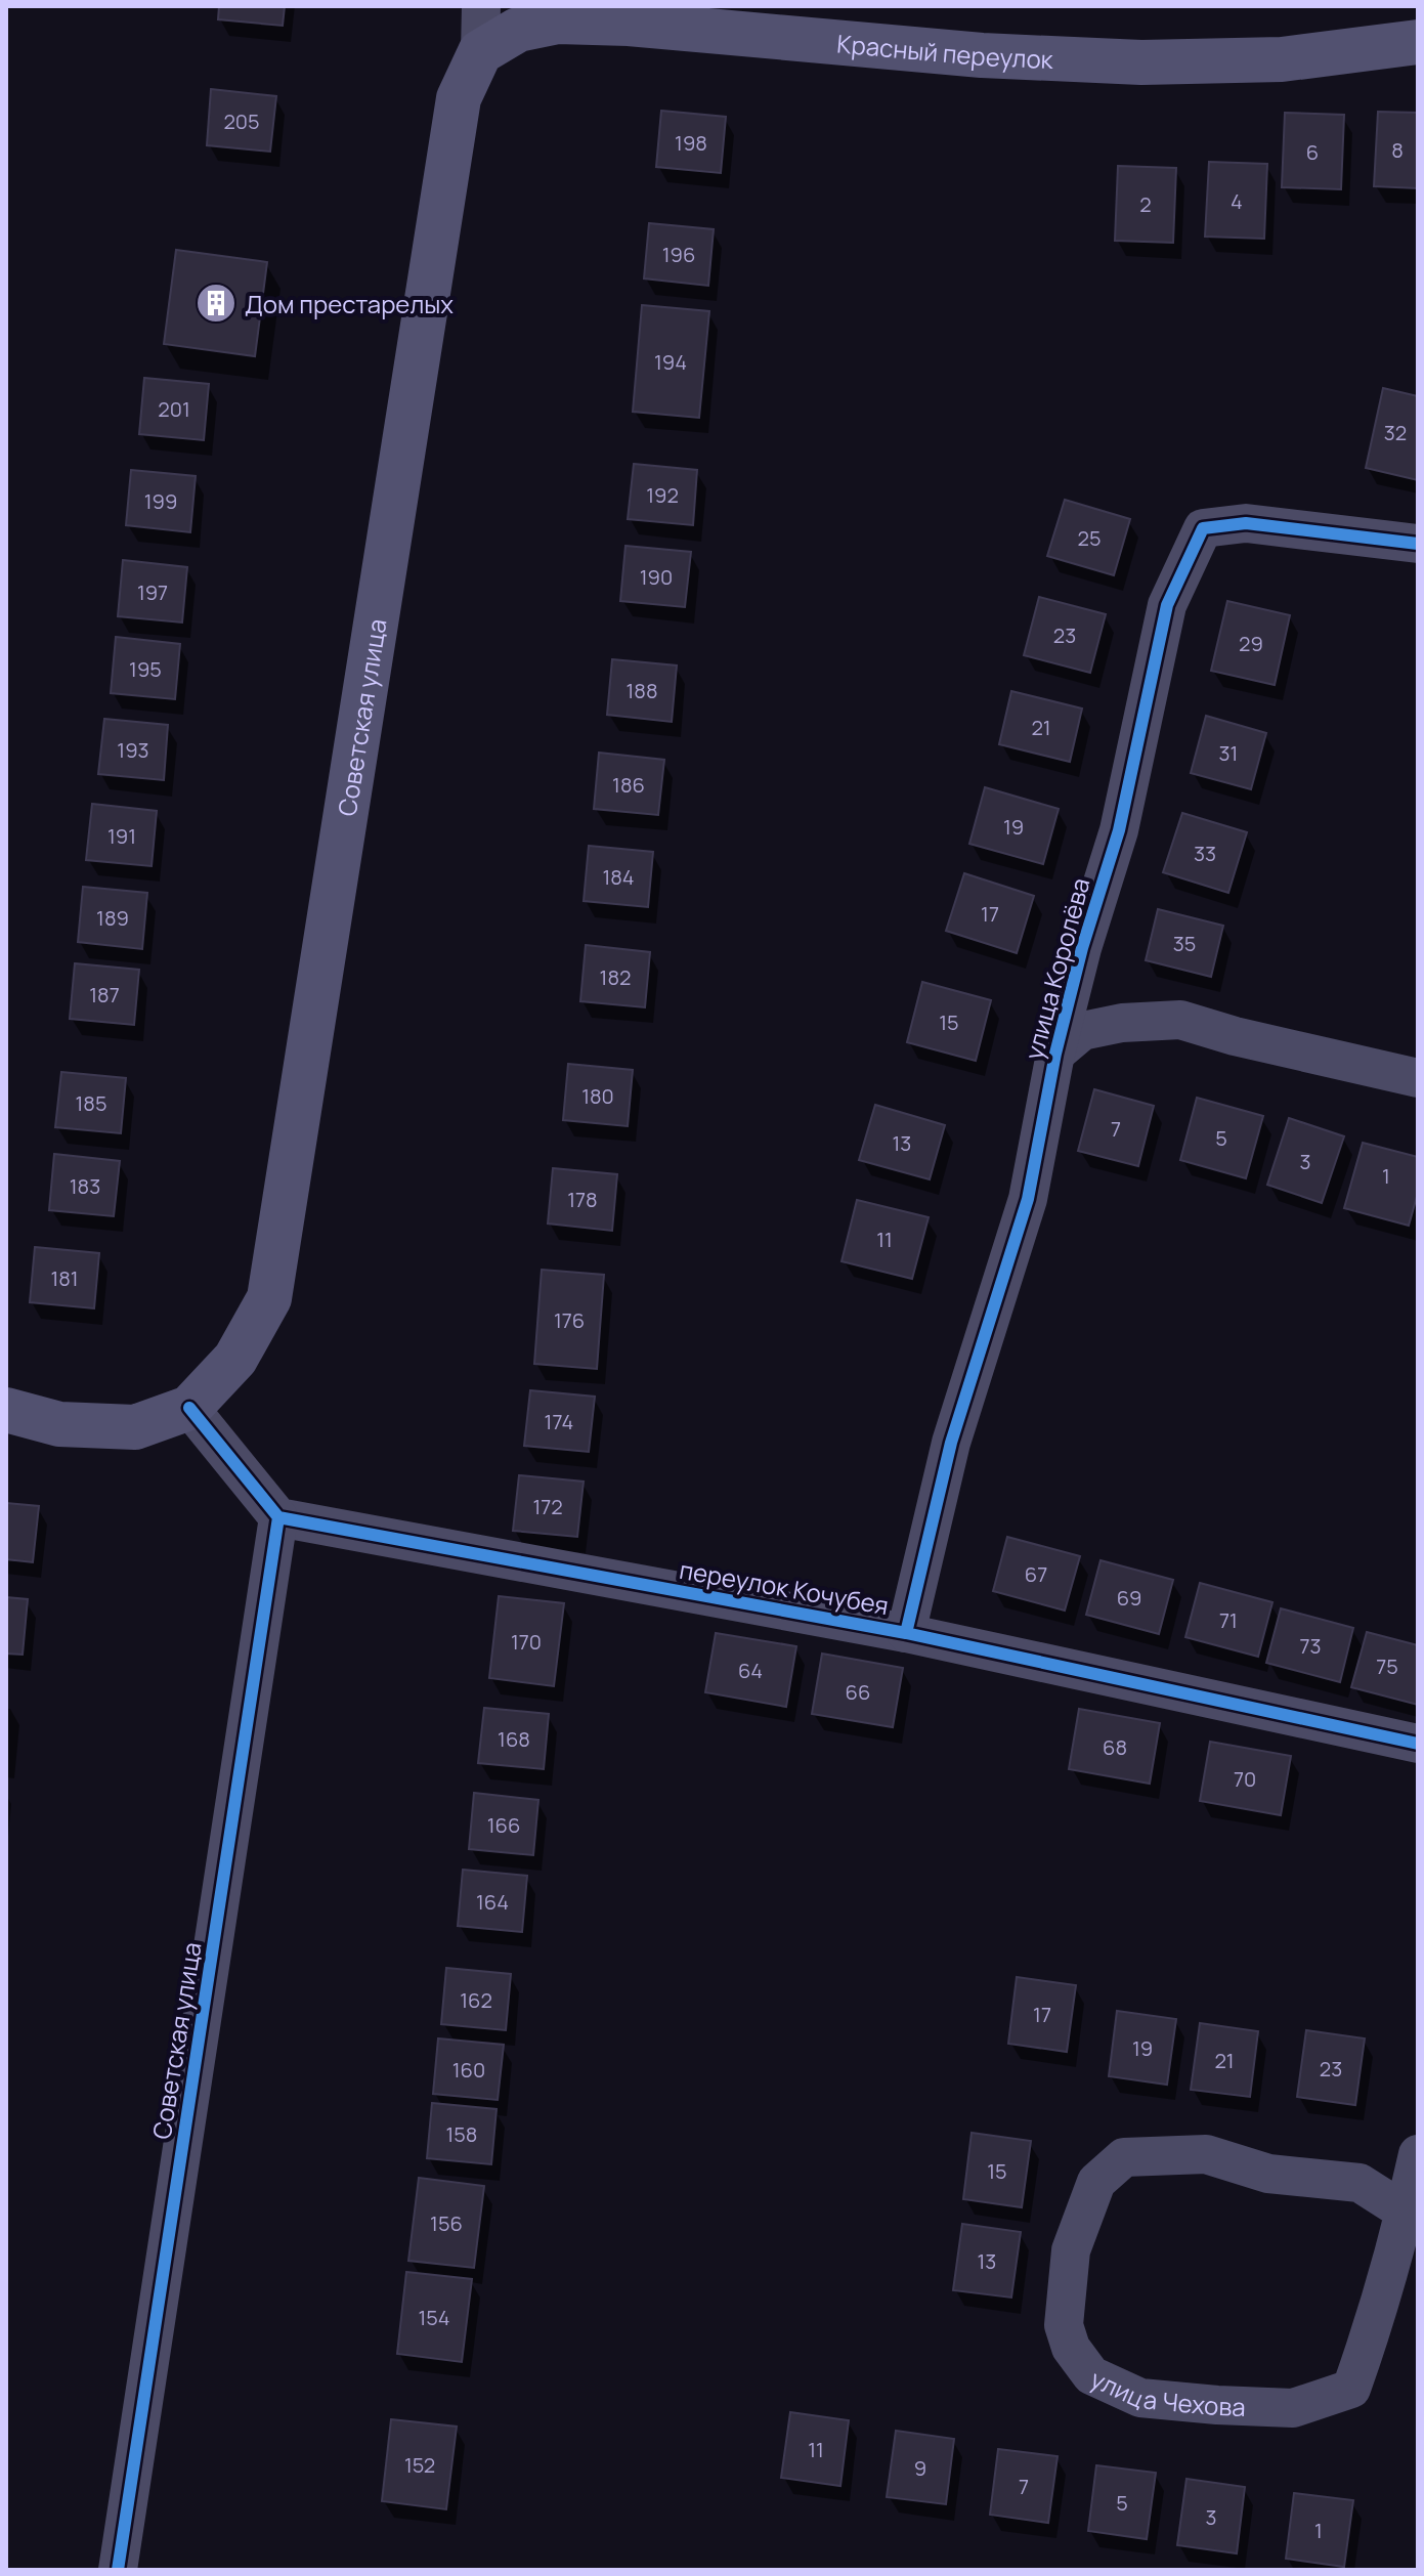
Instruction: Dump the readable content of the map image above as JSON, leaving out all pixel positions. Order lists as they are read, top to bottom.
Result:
{
  "streets": {
    "main road": ["Красный переулок", "Советская улица"],
    "street": ["улица Королёва", "переулок Кочубея", "улица Чехова"]
  },
  "crossings": [
    ["Красный переулок", "Советская улица"],
    ["Советская улица", "переулок Кочубея"],
    ["улица Королёва", "переулок Кочубея"]
  ],
  "places": {
    "building": ["Дом престарелых"]
  },
  "house_numbers": [
    "205",
    "198",
    "8",
    "6",
    "4",
    "2",
    "196",
    "194",
    "201",
    "32",
    "192",
    "199",
    "25",
    "190",
    "197",
    "23",
    "29",
    "195",
    "188",
    "21",
    "193",
    "31",
    "186",
    "19",
    "191",
    "33",
    "184",
    "17",
    "189",
    "35",
    "182",
    "187",
    "15",
    "180",
    "185",
    "7",
    "5",
    "13",
    "3",
    "1",
    "183",
    "178",
    "11",
    "181",
    "176",
    "174",
    "172",
    "67",
    "69",
    "71",
    "170",
    "73",
    "75",
    "64",
    "66",
    "168",
    "68",
    "70",
    "166",
    "164",
    "162",
    "17",
    "19",
    "21",
    "23",
    "160",
    "158",
    "15",
    "156",
    "13",
    "154",
    "11",
    "152",
    "9",
    "7",
    "5",
    "3",
    "1"
  ]
}
